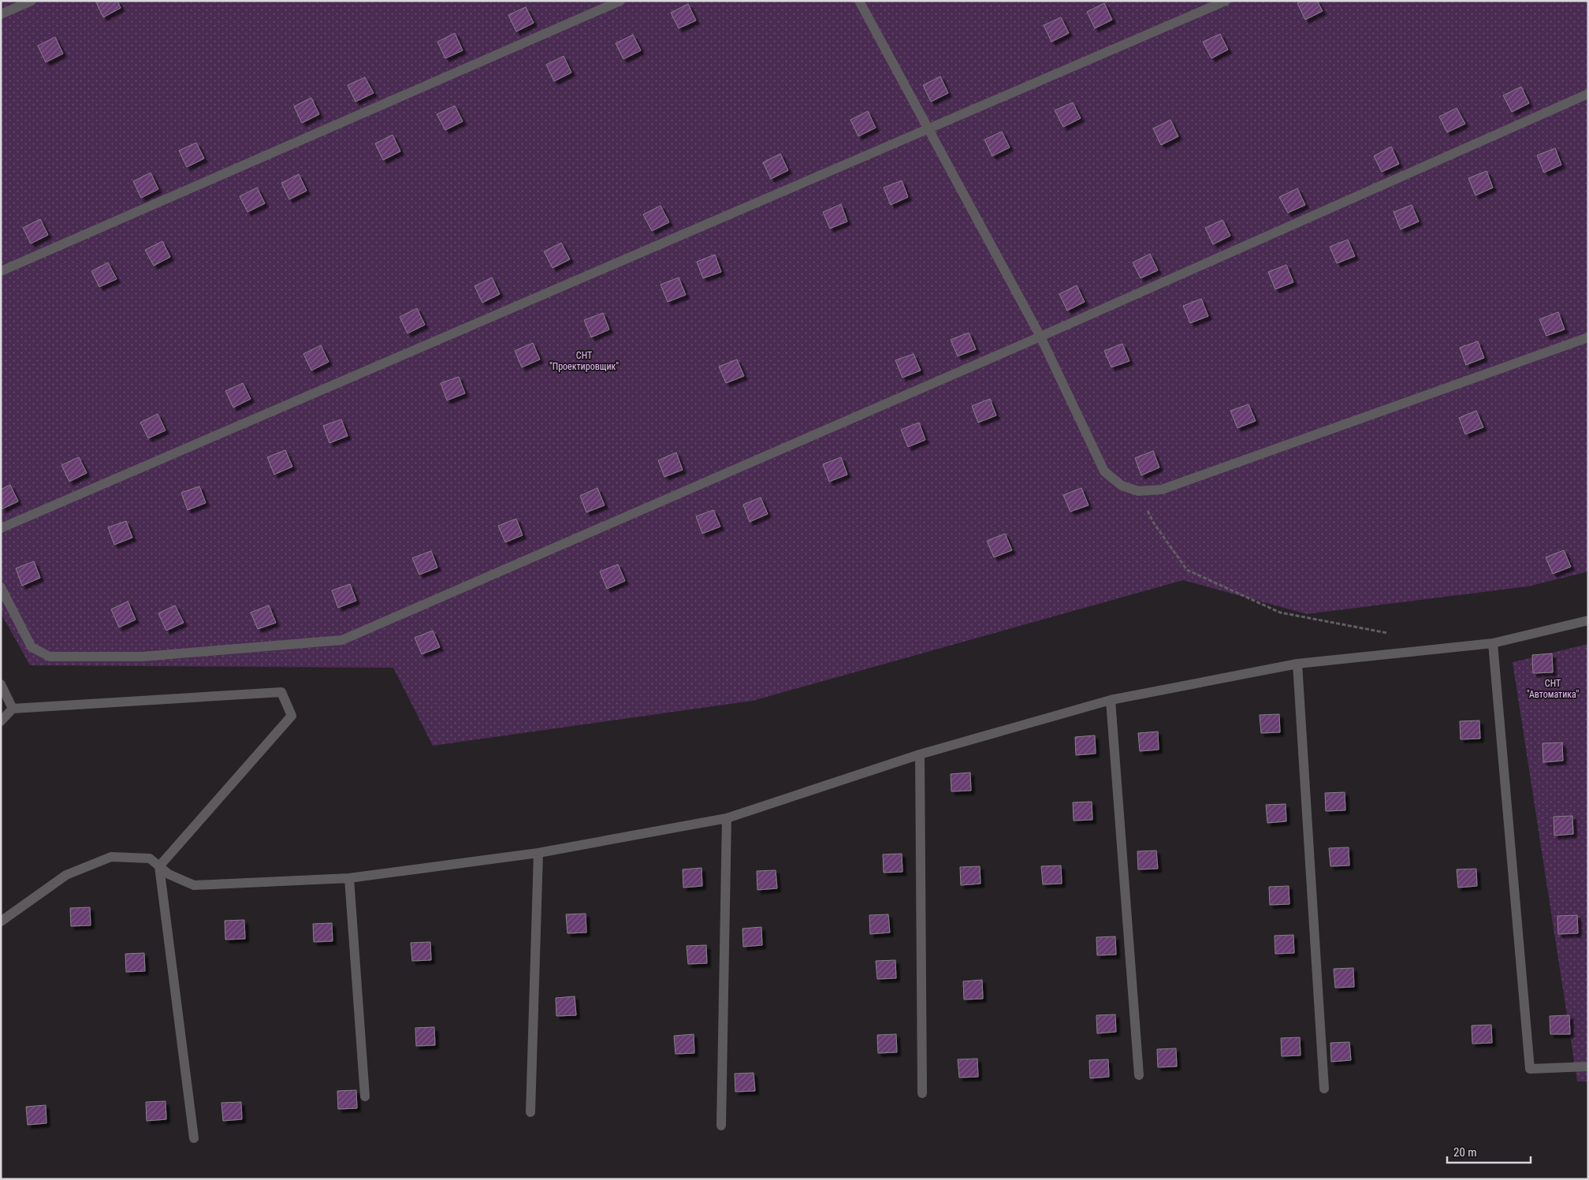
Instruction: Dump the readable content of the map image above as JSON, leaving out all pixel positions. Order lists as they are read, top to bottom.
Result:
{
  "parks": ["СНТ \"Проектировщик\"", "СНТ \"Автоматика\""],
  "scale_bar": "20 m"
}
